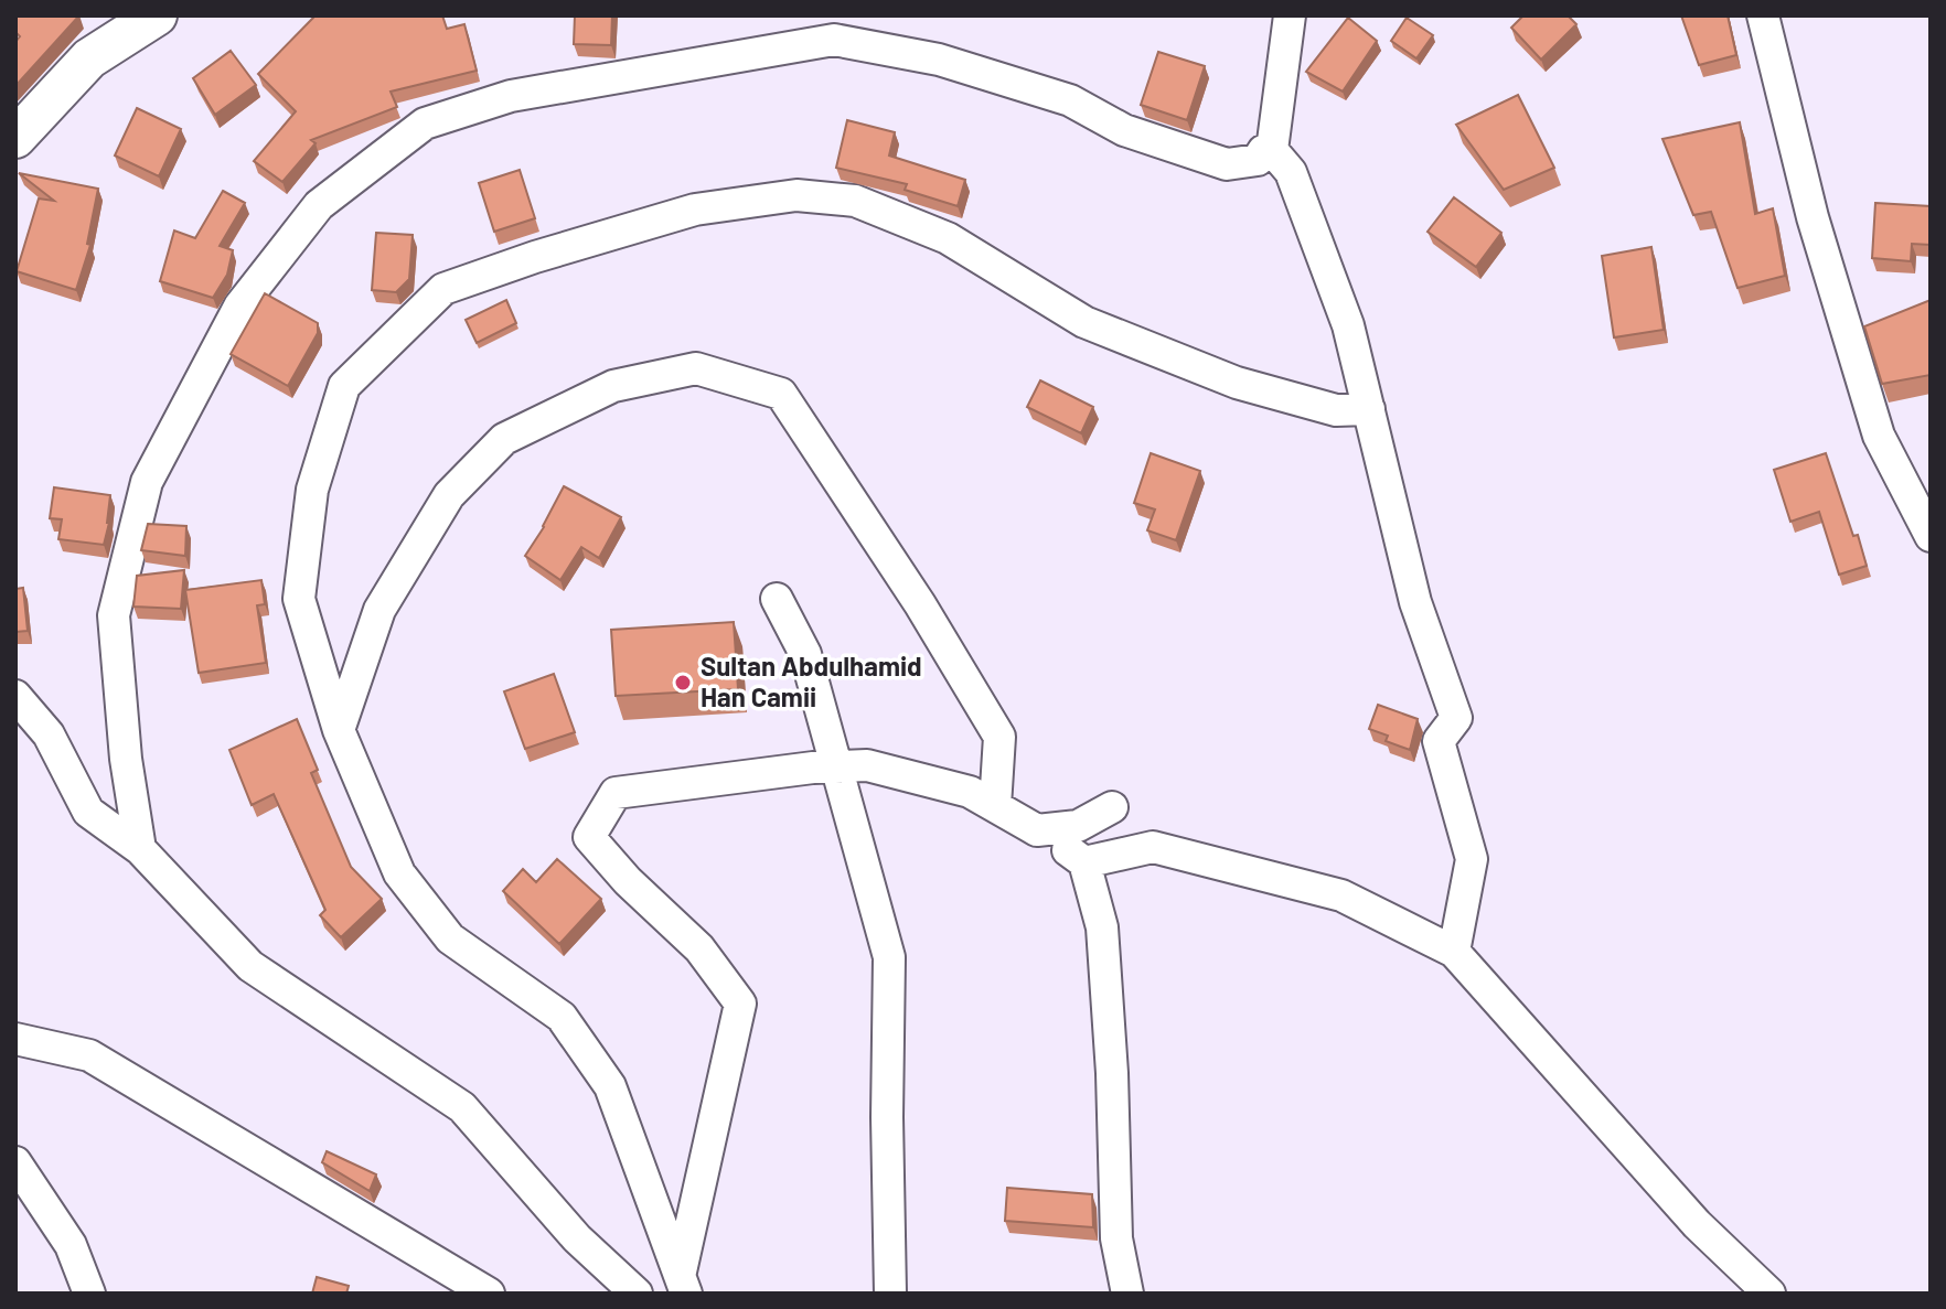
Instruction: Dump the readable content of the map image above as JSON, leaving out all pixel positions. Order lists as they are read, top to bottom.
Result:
{
  "places": ["Sultan Abdulhamid Han Camii"]
}
